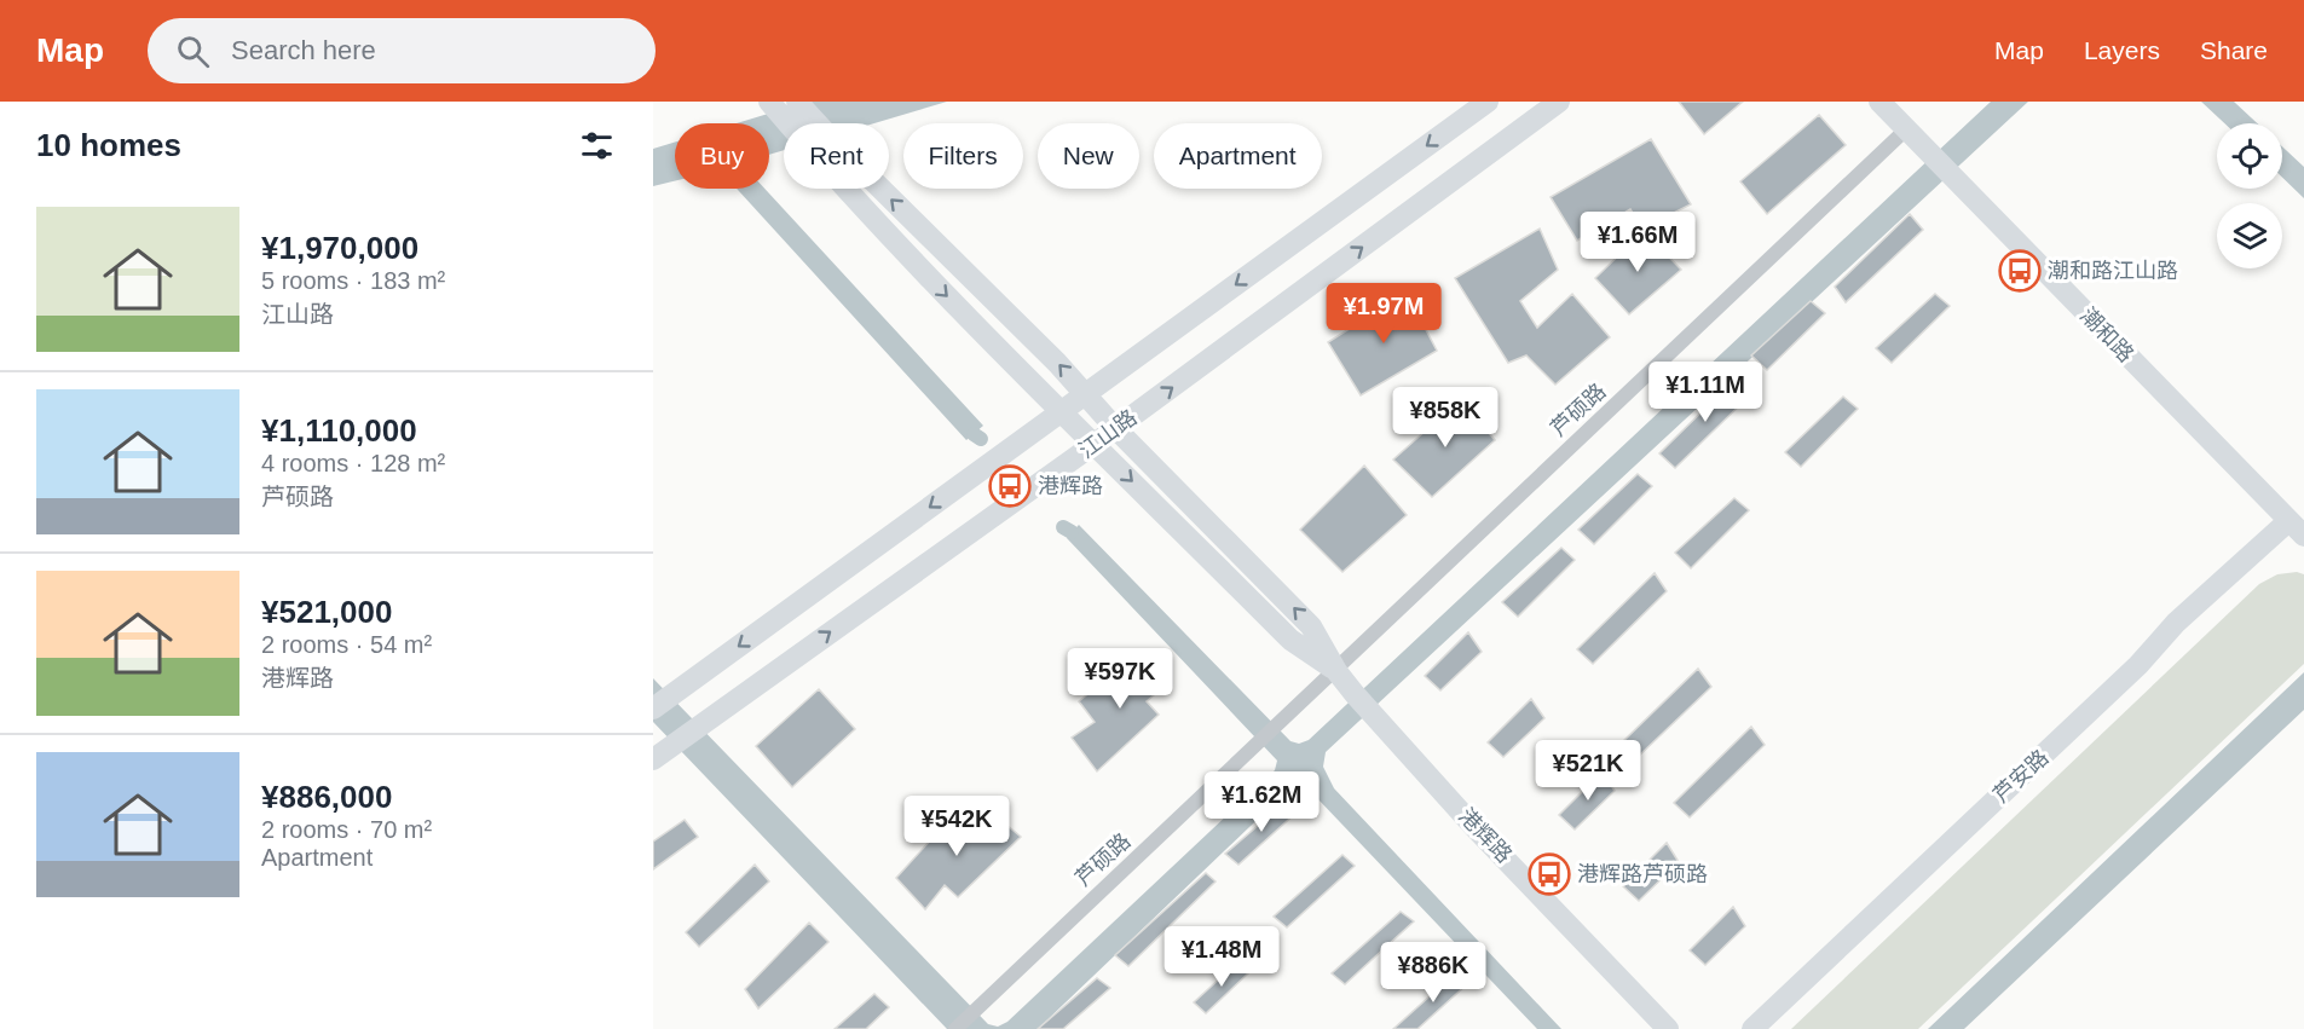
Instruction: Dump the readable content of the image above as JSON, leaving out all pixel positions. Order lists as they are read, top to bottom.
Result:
{
  "streets": {
    "main road": [
      "潮和路",
      "江山路",
      "芦安路",
      "港辉路"
    ],
    "street": ["芦硕路"]
  },
  "crossings": [
    ["潮和路", "芦硕路"],
    ["潮和路", "芦安路"],
    ["芦硕路", "港辉路"],
    ["江山路", "港辉路"]
  ],
  "places": {
    "bus stop": ["潮和路江山路", "港辉路", "港辉路芦硕路"]
  },
  "page": {
    "header": "Map",
    "search": "Search here",
    "nav": ["Map", "Layers", "Share"],
    "heading": "10 homes",
    "chip": [
      "Buy",
      "Rent",
      "Filters",
      "New",
      "Apartment"
    ],
    "list": [
      {
        "name": "¥1,970,000",
        "note": "5 rooms · 183 m² · 江山路"
      },
      {
        "name": "¥1,110,000",
        "note": "4 rooms · 128 m² · 芦硕路"
      },
      {
        "name": "¥521,000",
        "note": "2 rooms · 54 m² · 港辉路"
      },
      {
        "name": "¥886,000",
        "note": "2 rooms · 70 m² · Apartment"
      }
    ],
    "price": [
      "¥1.66M",
      "¥1.97M",
      "¥1.11M",
      "¥858K",
      "¥597K",
      "¥521K",
      "¥1.62M",
      "¥542K",
      "¥1.48M",
      "¥886K"
    ]
  }
}
